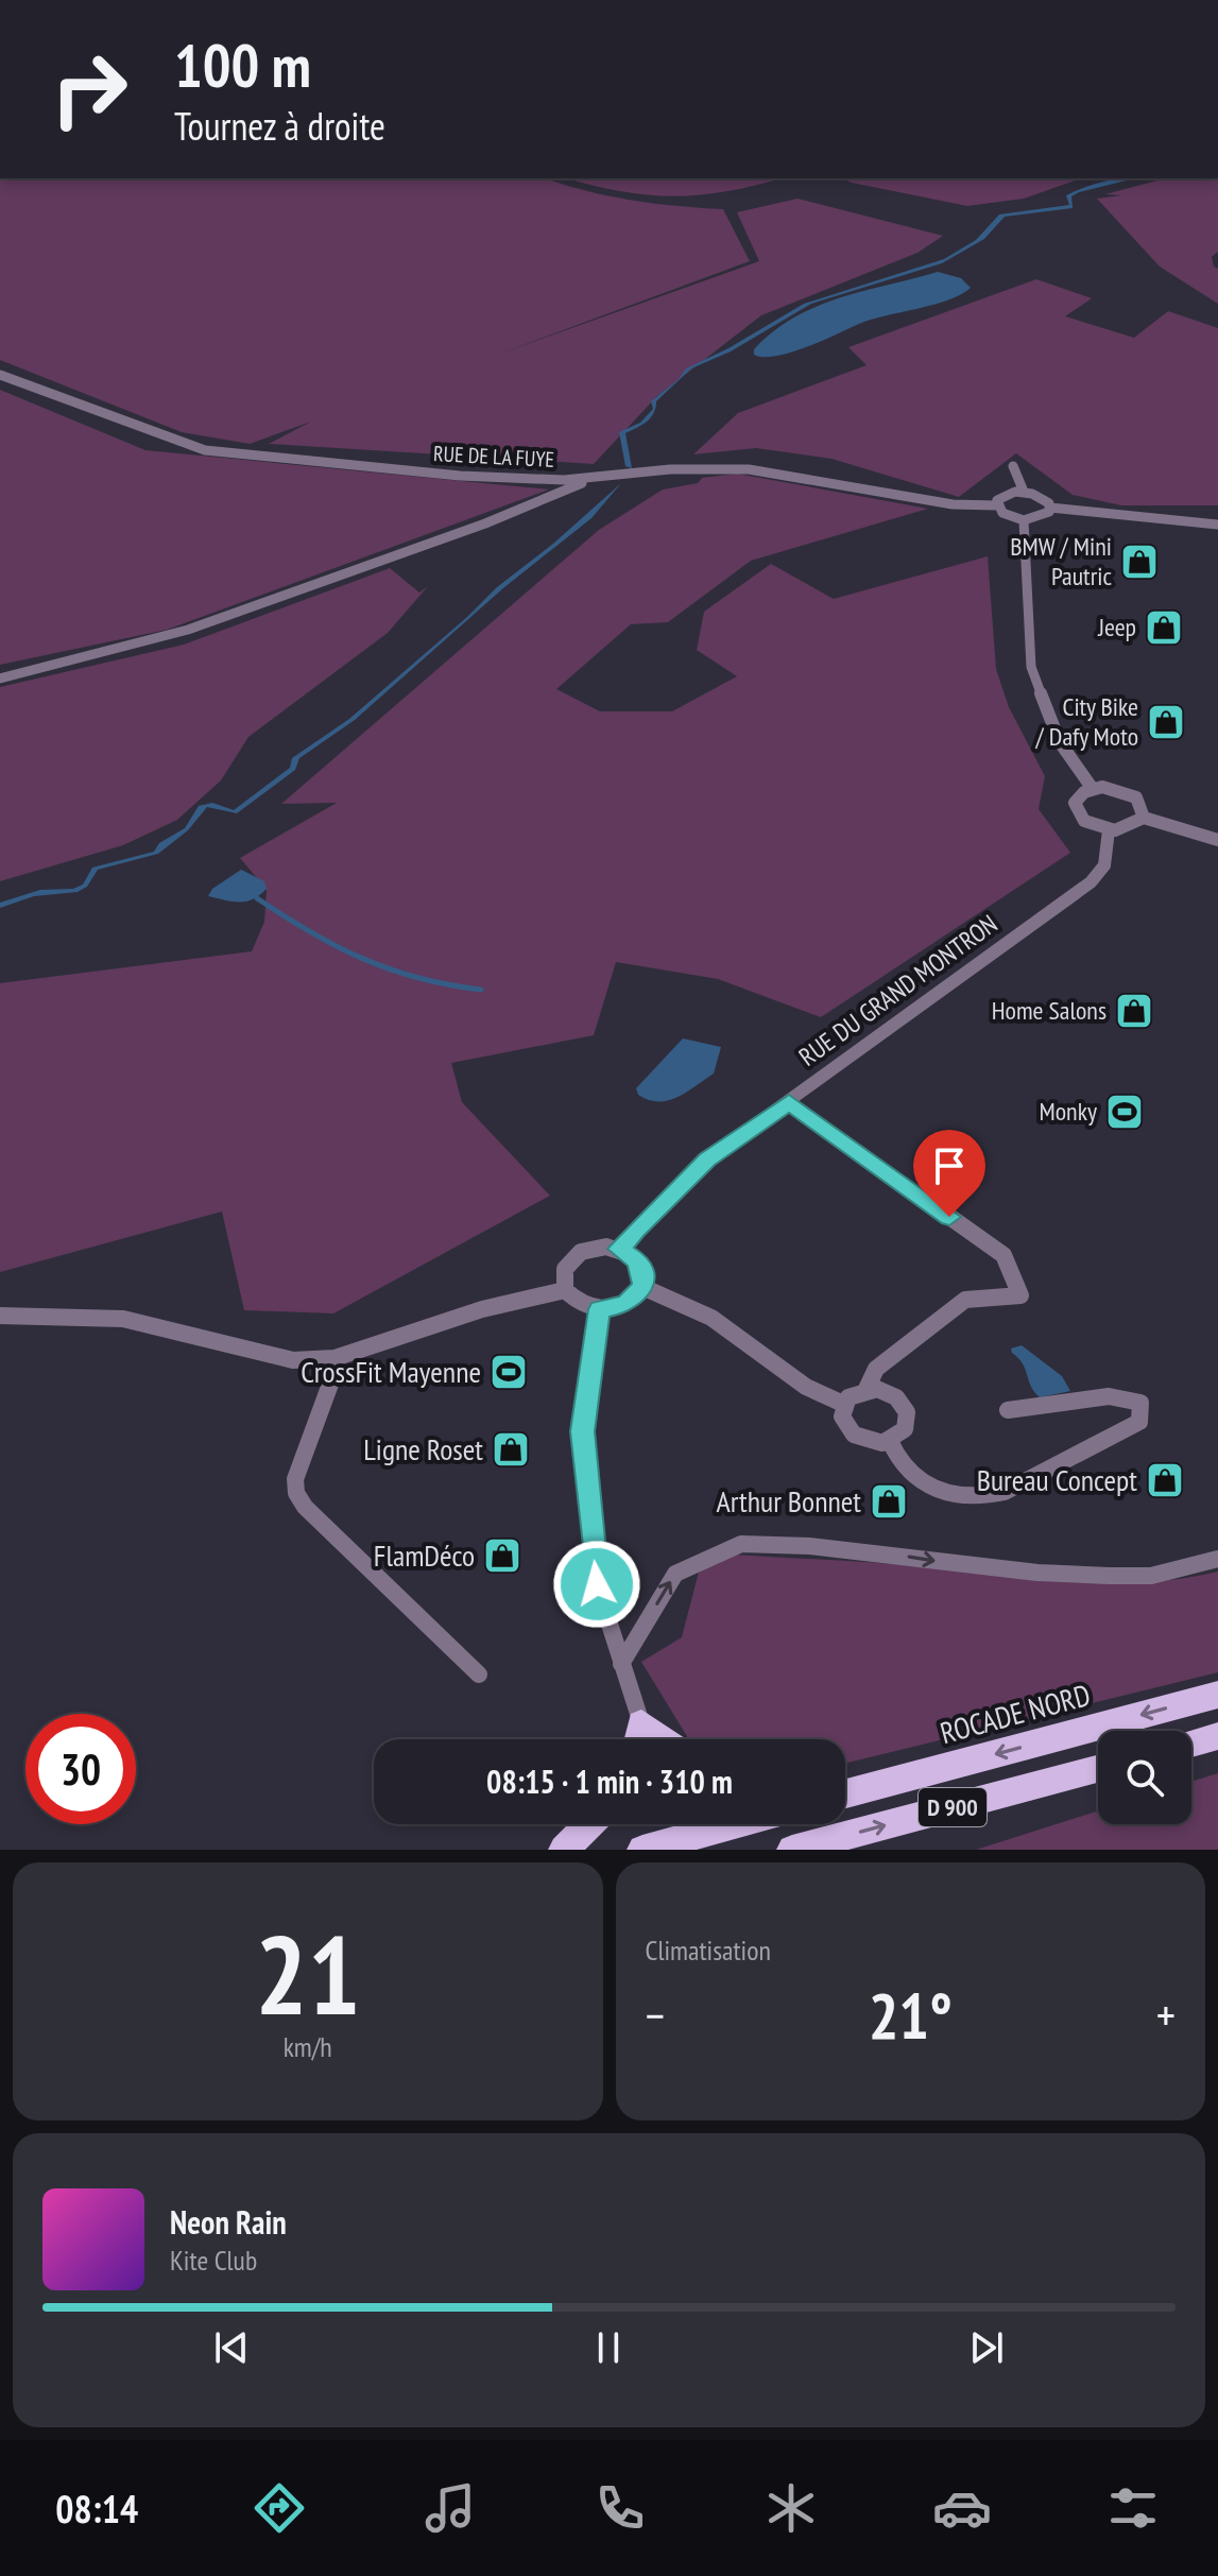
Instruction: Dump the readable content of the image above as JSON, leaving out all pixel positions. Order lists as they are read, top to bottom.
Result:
{
  "streets": {
    "main road": ["ROCADE NORD", "D 900"],
    "street": ["RUE DE LA FUYE", "RUE DU GRAND MONTRON"]
  },
  "places": {
    "shop": [
      "BMW / Mini Pautric",
      "Jeep",
      "City Bike / Dafy Moto",
      "Home Salons",
      "Ligne Roset",
      "Bureau Concept",
      "Arthur Bonnet",
      "FlamDéco"
    ],
    "sports": ["Monky", "CrossFit Mayenne"]
  },
  "page": {
    "turn": ["100 m", "Tournez à droite"],
    "limit": "30",
    "trip": "08:15 · 1 min · 310 m",
    "tile": [
      ["21", "km/h"],
      "Climatisation"
    ],
    "heat": ["−", "21°", "+"],
    "song": ["Neon Rain", "Kite Club"],
    "tabs": "08:14"
  }
}
